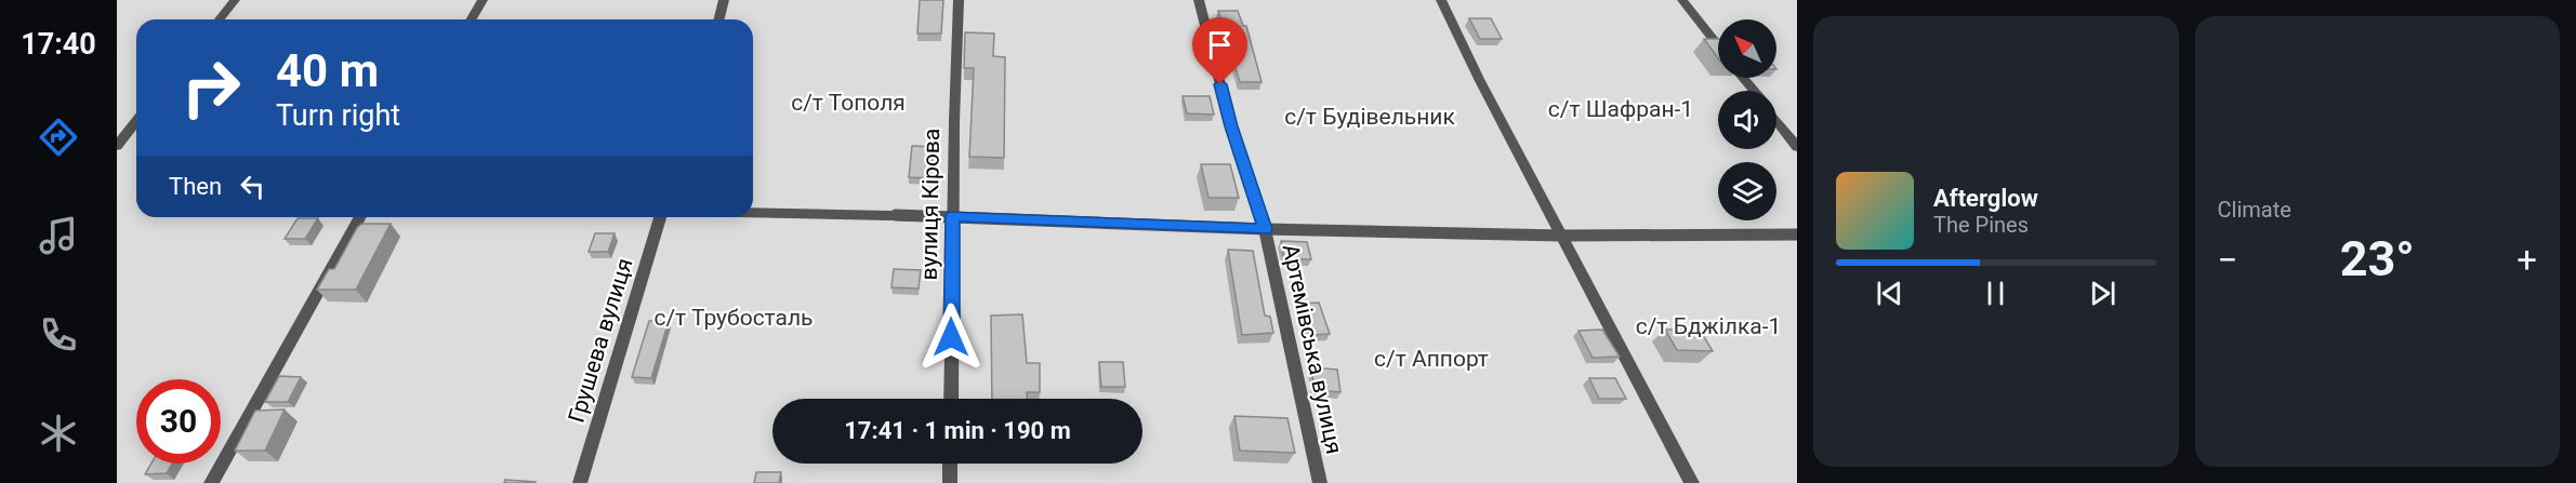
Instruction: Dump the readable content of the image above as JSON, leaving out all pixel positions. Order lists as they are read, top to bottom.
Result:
{
  "streets": {
    "street": ["вулиця Кірова", "Грушева вулиця", "Артемівська вулиця"]
  },
  "parks": [
    "с/т Тополя",
    "с/т Шафран-1",
    "с/т Будівельник",
    "с/т Трубосталь",
    "с/т Бджілка-1",
    "с/т Аппорт"
  ],
  "north": "top left",
  "page": {
    "tabs": "17:40",
    "tile": "Climate",
    "turn": ["40 m", "Turn right"],
    "then": "Then",
    "song": ["Afterglow", "The Pines"],
    "heat": ["−", "23°", "+"],
    "limit": "30",
    "trip": "17:41 · 1 min · 190 m"
  }
}
